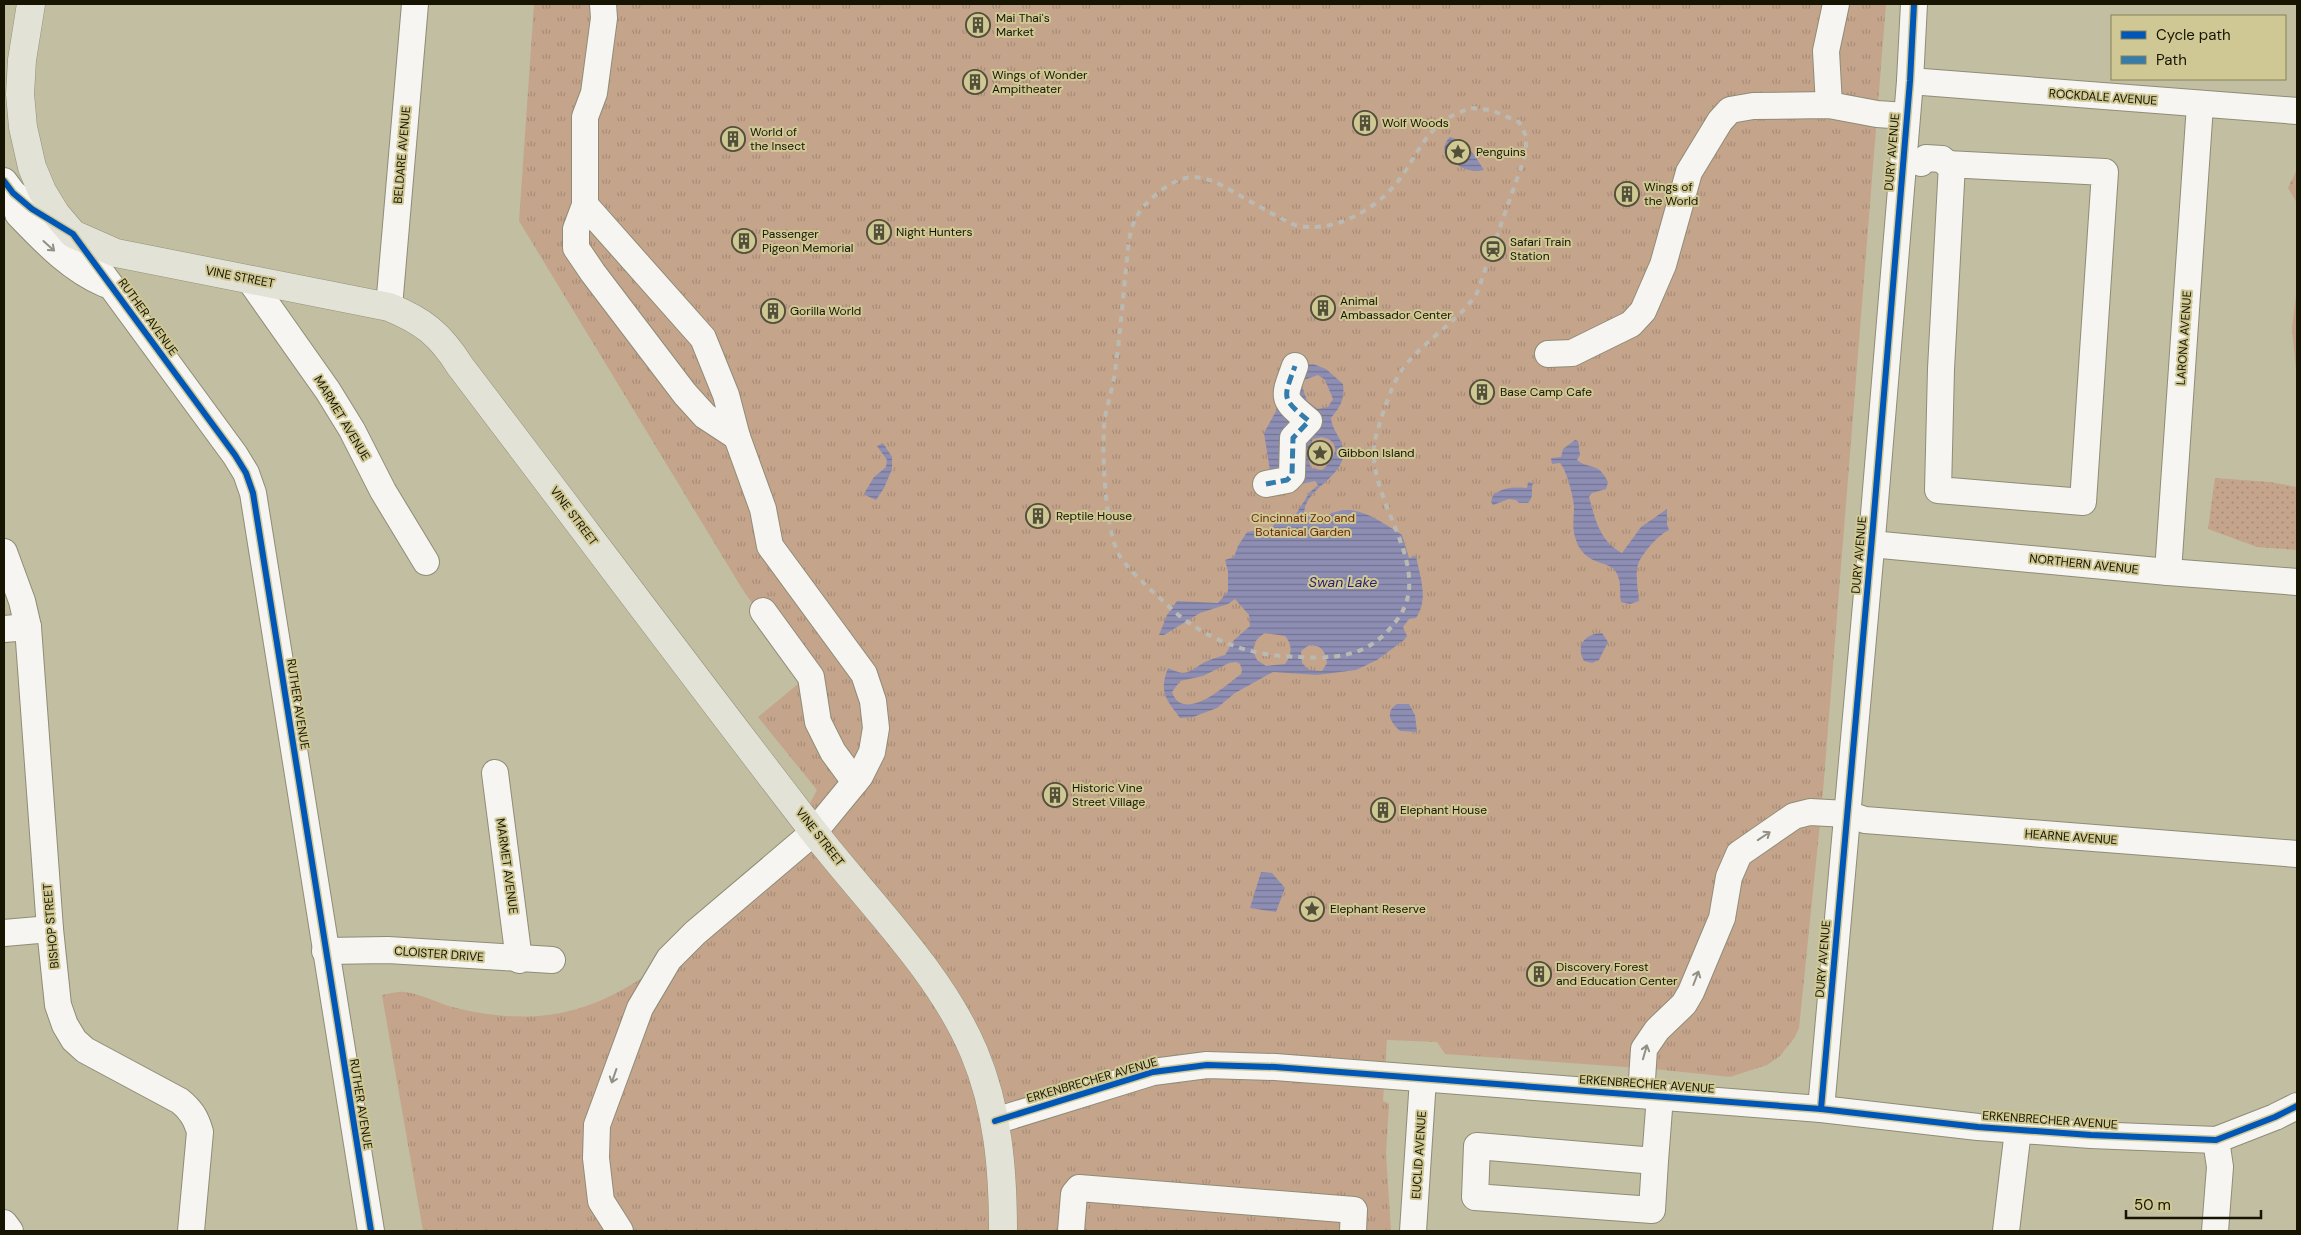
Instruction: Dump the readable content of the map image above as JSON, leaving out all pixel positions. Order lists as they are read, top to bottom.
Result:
{
  "streets": {
    "main road": ["VINE STREET"],
    "street": [
      "ROCKDALE AVENUE",
      "DURY AVENUE",
      "BELDARE AVENUE",
      "RUTHER AVENUE",
      "LARONA AVENUE",
      "MARMET AVENUE",
      "NORTHERN AVENUE",
      "HEARNE AVENUE",
      "BISHOP STREET",
      "CLOISTER DRIVE",
      "ERKENBRECHER AVENUE",
      "EUCLID AVENUE"
    ]
  },
  "crossings": [
    ["ROCKDALE AVENUE", "DURY AVENUE"],
    ["ROCKDALE AVENUE", "LARONA AVENUE"],
    ["DURY AVENUE", "NORTHERN AVENUE"],
    ["DURY AVENUE", "HEARNE AVENUE"],
    ["DURY AVENUE", "ERKENBRECHER AVENUE"],
    ["BELDARE AVENUE", "VINE STREET"],
    ["VINE STREET", "RUTHER AVENUE"],
    ["VINE STREET", "MARMET AVENUE"],
    ["VINE STREET", "ERKENBRECHER AVENUE"],
    ["RUTHER AVENUE", "CLOISTER DRIVE"],
    ["LARONA AVENUE", "NORTHERN AVENUE"],
    ["MARMET AVENUE", "CLOISTER DRIVE"],
    ["HEARNE AVENUE", "ERKENBRECHER AVENUE"],
    ["ERKENBRECHER AVENUE", "EUCLID AVENUE"]
  ],
  "water": ["Swan Lake"],
  "parks": ["Cincinnati Zoo and Botanical Garden"],
  "places": {
    "building": [
      "Mai Thai's Market",
      "Wings of Wonder Ampitheater",
      "Wolf Woods",
      "World of the Insect",
      "Wings of the World",
      "Night Hunters",
      "Passenger Pigeon Memorial",
      "Animal Ambassador Center",
      "Gorilla World",
      "Base Camp Cafe",
      "Reptile House",
      "Historic Vine Street Village",
      "Elephant House",
      "Discovery Forest and Education Center"
    ],
    "place": ["Penguins", "Gibbon Island", "Elephant Reserve"],
    "station": ["Safari Train Station"]
  },
  "legend": ["Cycle path", "Path"],
  "scale_bar": "50 m"
}
